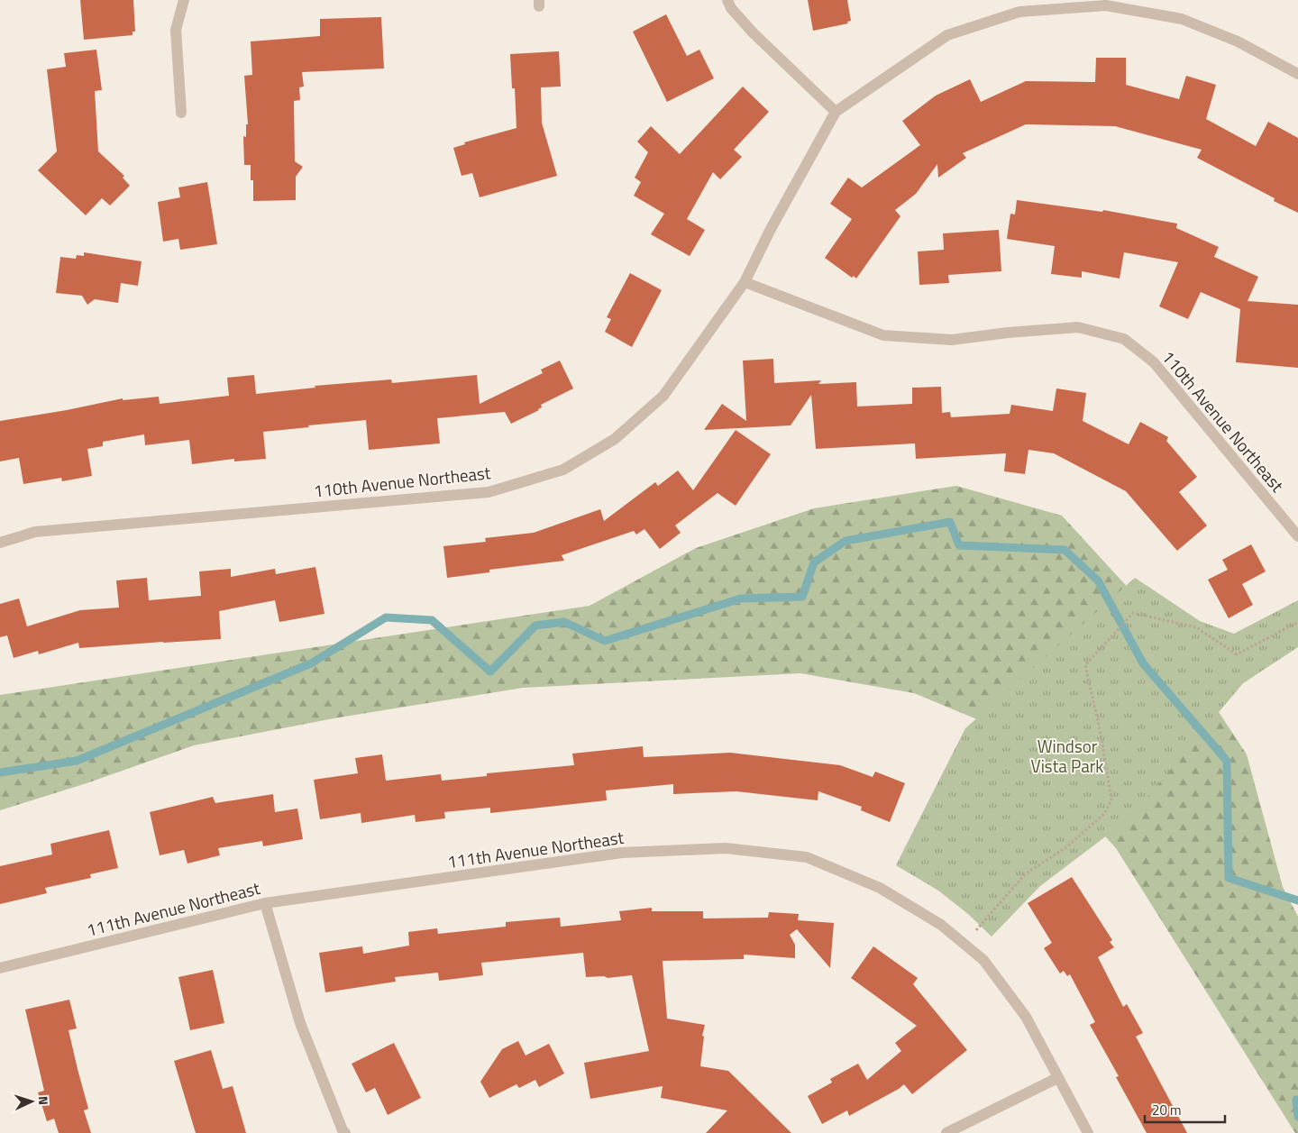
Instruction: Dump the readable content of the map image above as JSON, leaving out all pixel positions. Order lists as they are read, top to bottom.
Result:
{
  "streets": {
    "street": ["110th Avenue Northeast", "111th Avenue Northeast"]
  },
  "parks": ["Windsor Vista Park"],
  "scale_bar": "20 m",
  "north": "right"
}
